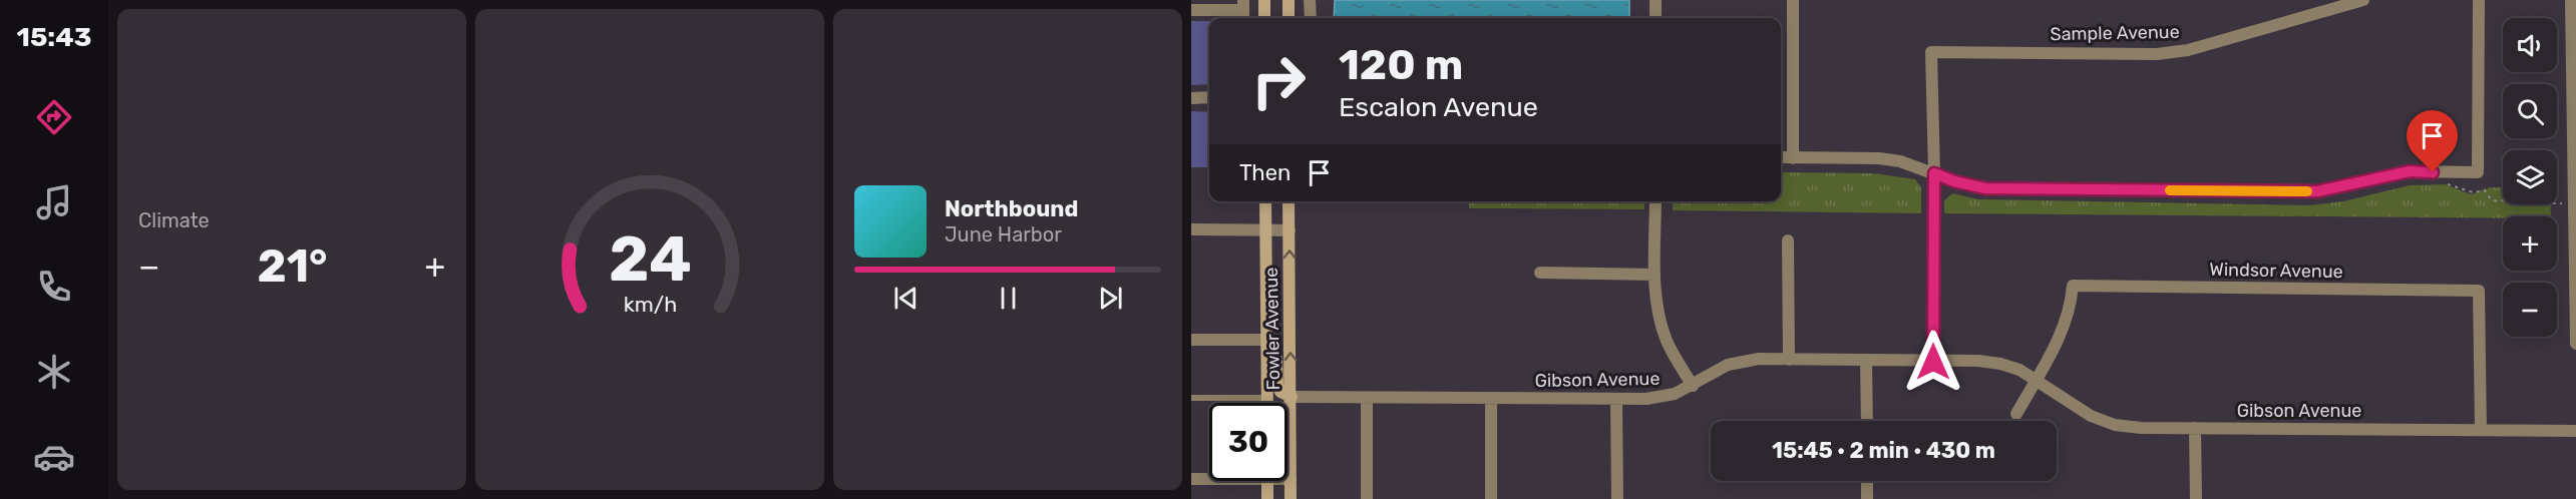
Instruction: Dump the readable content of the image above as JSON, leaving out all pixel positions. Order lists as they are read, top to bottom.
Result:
{
  "streets": {
    "main road": ["Fowler Avenue"],
    "street": ["Sample Avenue", "Windsor Avenue", "Gibson Avenue"]
  },
  "crossings": [
    ["Windsor Avenue", "Gibson Avenue"],
    ["Fowler Avenue", "Gibson Avenue"]
  ],
  "page": {
    "tabs": "15:43",
    "tile": "Climate",
    "map_buttons": ["+", "−"],
    "turn": ["120 m", "Escalon Avenue"],
    "then": "Then",
    "song": ["Northbound", "June Harbor"],
    "heat": ["−", "21°", "+"],
    "limit": "30",
    "trip": "15:45 · 2 min · 430 m",
    "gauge": ["24", "km/h"]
  }
}
